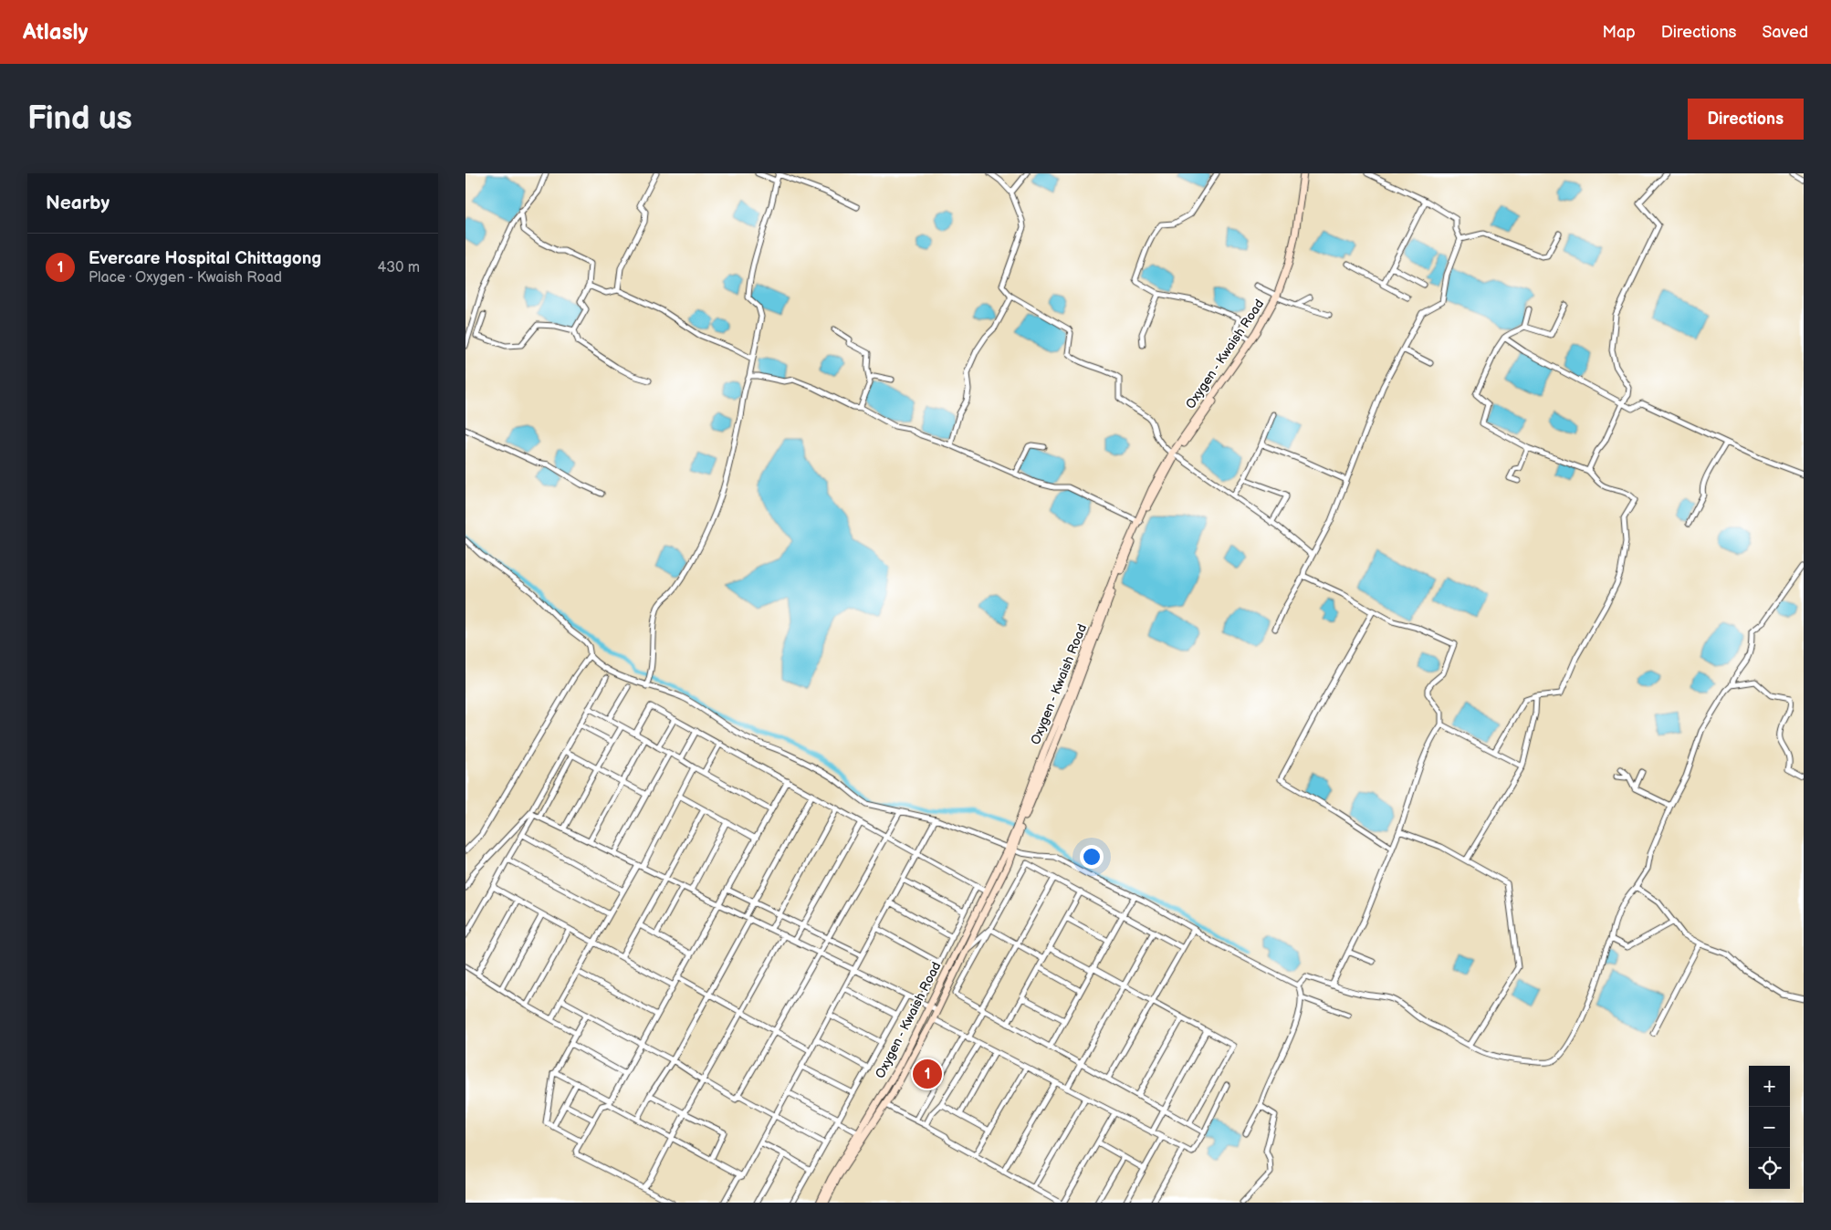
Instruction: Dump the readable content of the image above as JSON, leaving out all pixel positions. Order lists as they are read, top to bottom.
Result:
{
  "streets": {
    "main road": ["Oxygen - Kwaish Road"]
  },
  "page": {
    "header": "Atlasly",
    "nav": ["Map", "Directions", "Saved"],
    "buttons": "Directions",
    "title": "Find us",
    "heading": "Nearby",
    "list": [
      {
        "mark": "1",
        "name": "Evercare Hospital Chittagong",
        "note": "Place · Oxygen - Kwaish Road",
        "value": "430 m"
      }
    ],
    "pins": "1",
    "map_buttons": ["+", "−"]
  }
}
